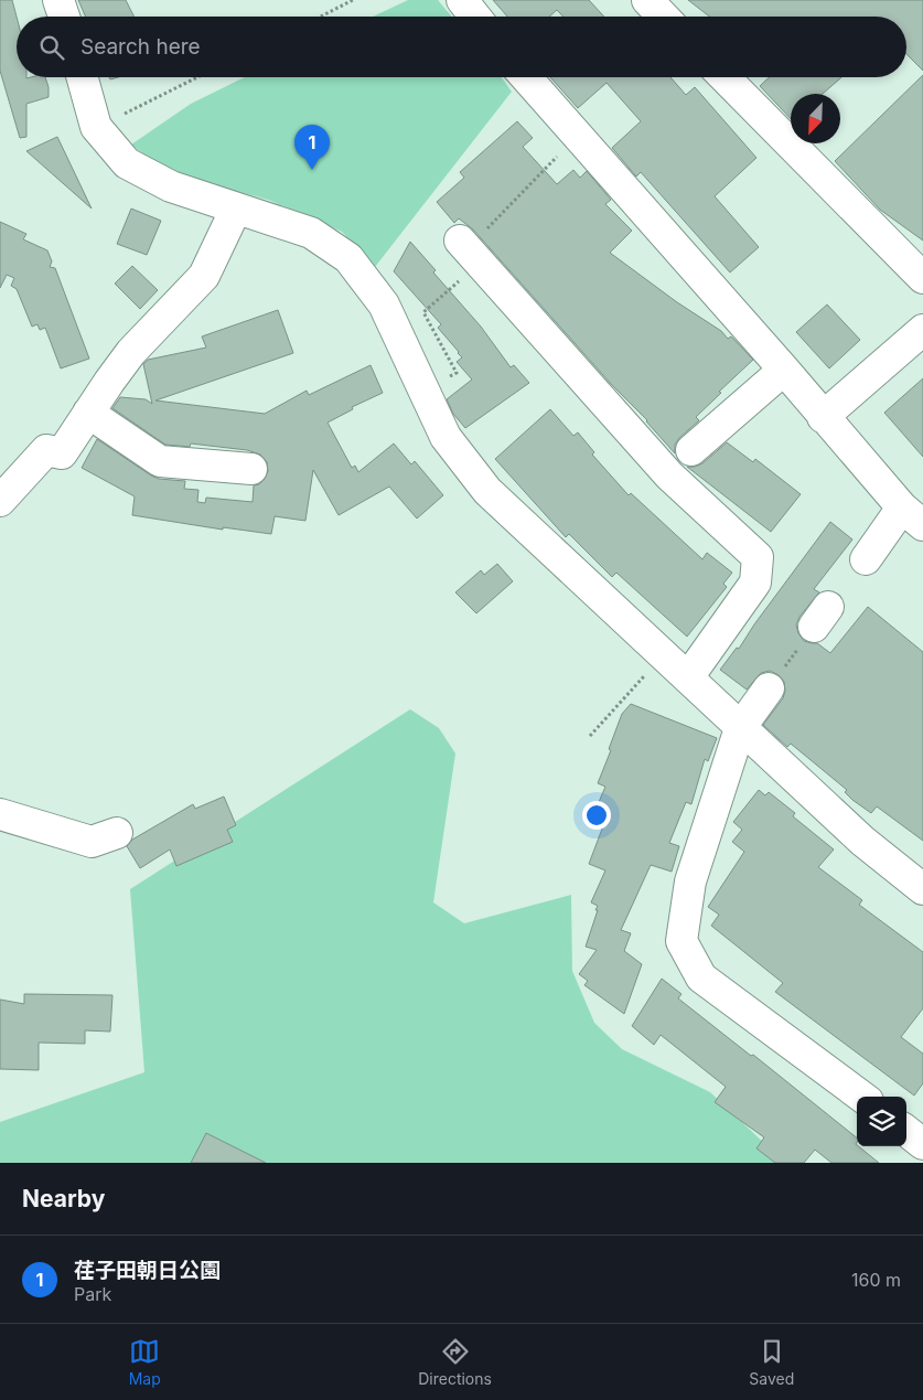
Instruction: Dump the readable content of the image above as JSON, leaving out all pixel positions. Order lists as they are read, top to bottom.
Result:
{
  "north": "bottom left",
  "page": {
    "search": "Search here",
    "pins": "1",
    "heading": "Nearby",
    "list": [
      {
        "mark": "1",
        "name": "荏子田朝日公園",
        "note": "Park",
        "value": "160 m"
      }
    ],
    "nav": ["Map", "Directions", "Saved"]
  }
}
